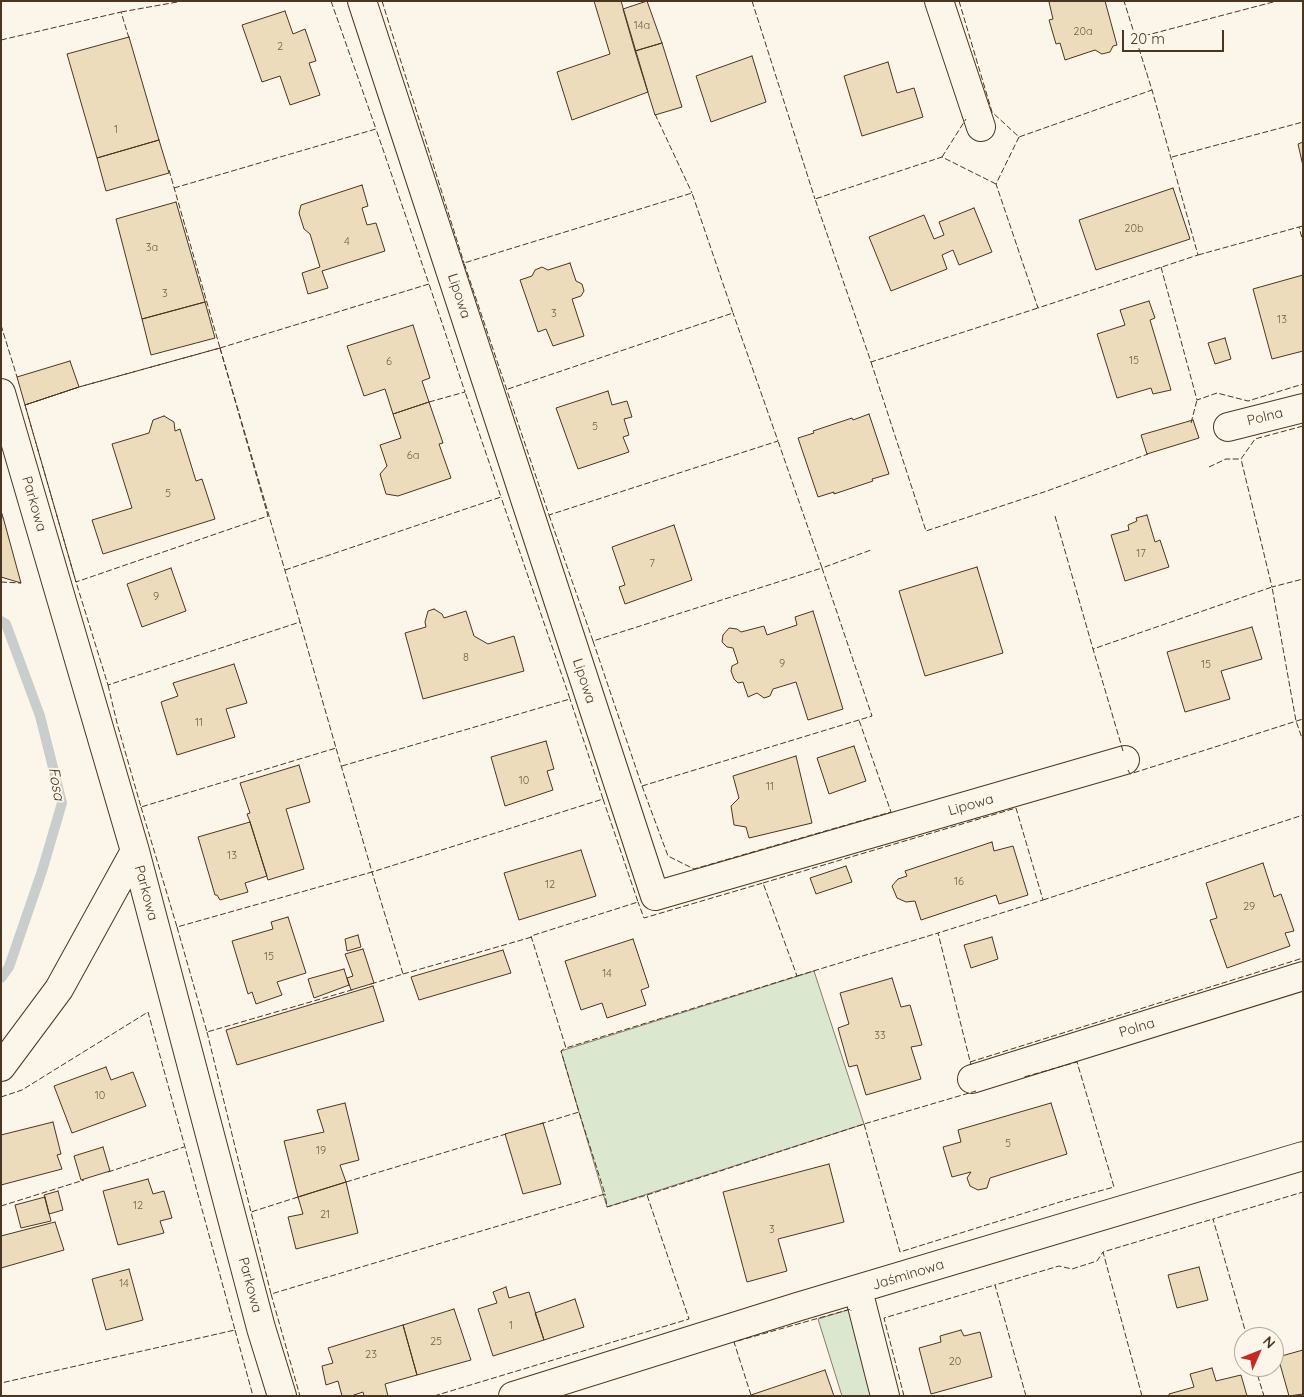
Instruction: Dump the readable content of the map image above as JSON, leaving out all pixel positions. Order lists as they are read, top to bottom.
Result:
{
  "streets": {
    "street": [
      "Lipowa",
      "Polna",
      "Parkowa",
      "Jaśminowa"
    ]
  },
  "water": ["Fosa"],
  "house_numbers": [
    "14a",
    "20a",
    "2",
    "1",
    "20b",
    "4",
    "3a",
    "3",
    "3",
    "13",
    "15",
    "6",
    "5",
    "6a",
    "5",
    "17",
    "7",
    "9",
    "8",
    "9",
    "15",
    "11",
    "10",
    "11",
    "13",
    "16",
    "12",
    "29",
    "15",
    "14",
    "33",
    "10",
    "5",
    "19",
    "12",
    "21",
    "3",
    "14",
    "1",
    "25",
    "23",
    "20"
  ],
  "scale_bar": "20 m",
  "north": "top right"
}
